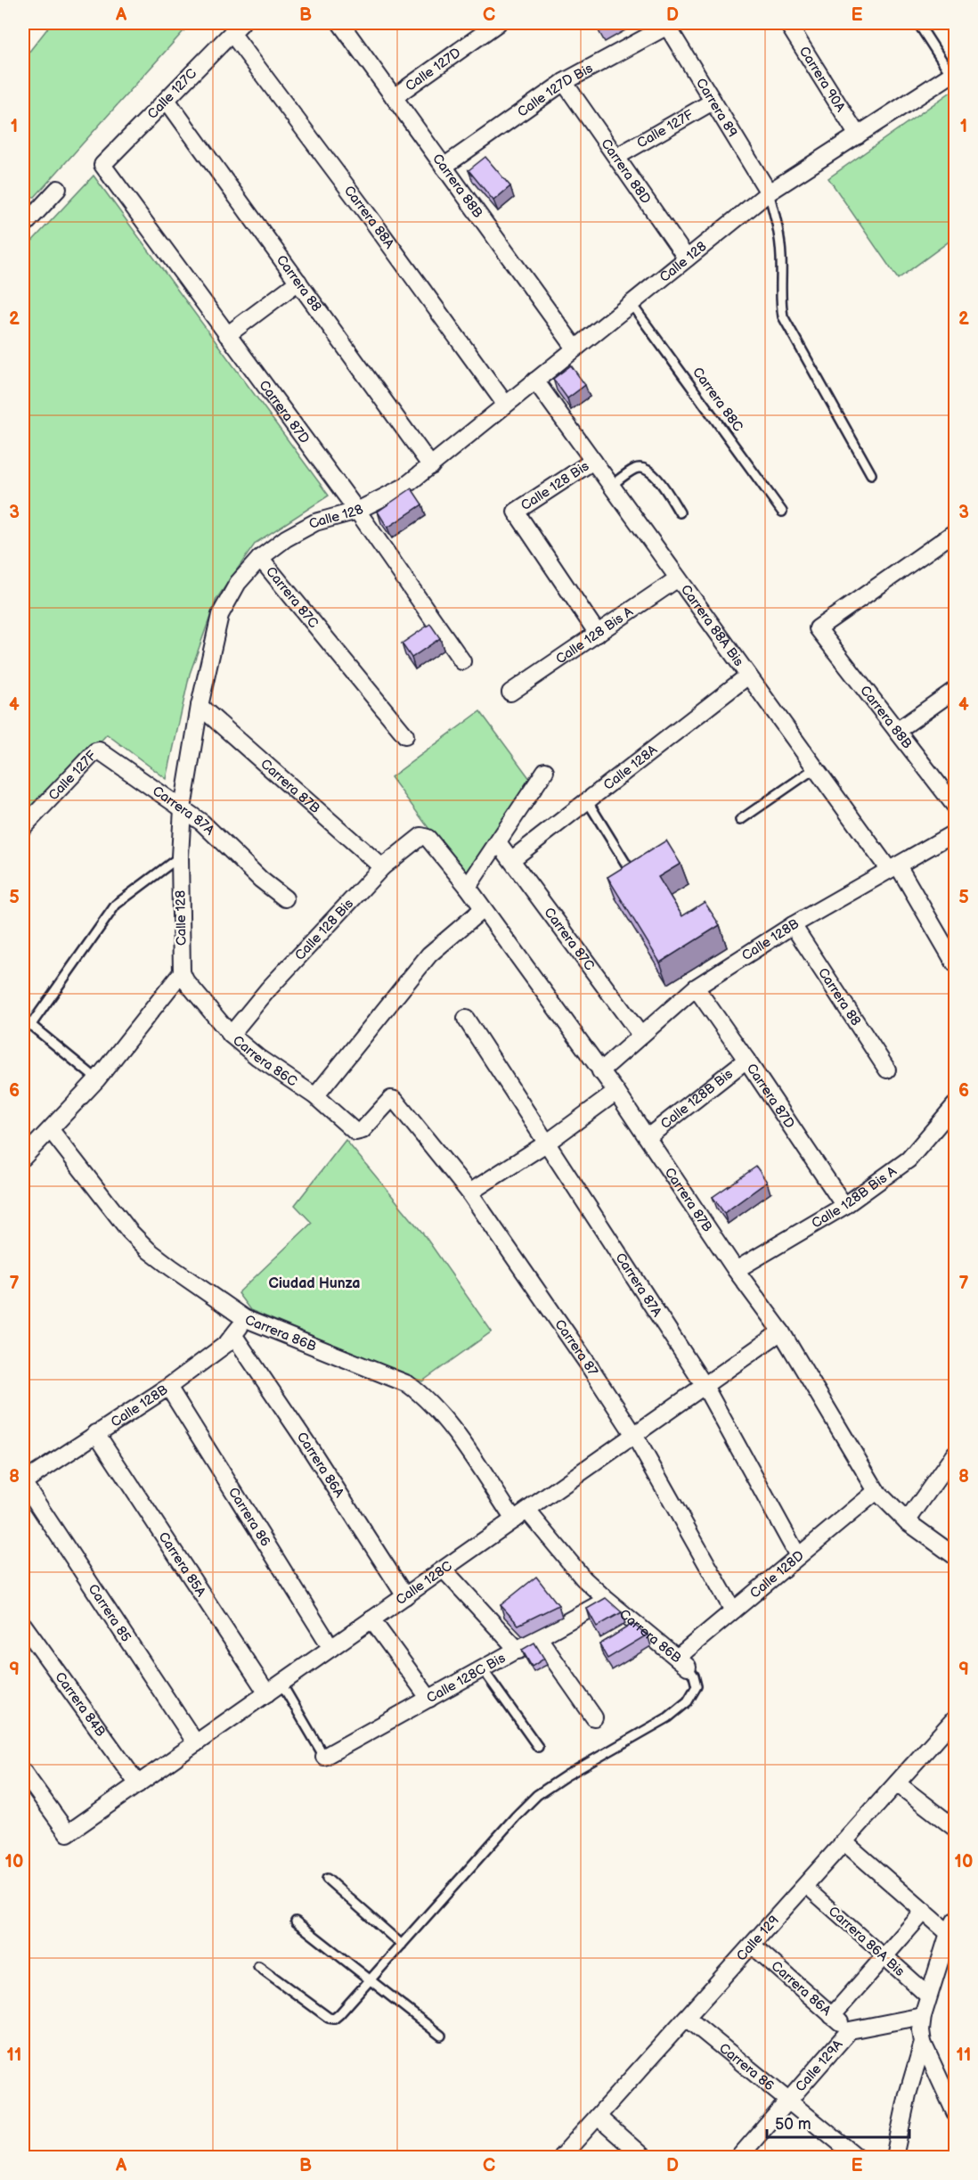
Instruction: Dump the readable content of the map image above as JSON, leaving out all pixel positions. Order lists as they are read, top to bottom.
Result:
{
  "streets": {
    "street": [
      "Calle 127D",
      "Carrera 90A",
      "Calle 127D Bis",
      "Calle 127C",
      "Carrera 89",
      "Calle 127F",
      "Carrera 88D",
      "Carrera 88B",
      "Carrera 88A",
      "Calle 128",
      "Carrera 88",
      "Carrera 87D",
      "Calle 128 Bis",
      "Carrera 87C",
      "Carrera 88A Bis",
      "Calle 128 Bis A",
      "Calle 128A",
      "Carrera 87B",
      "Carrera 87A",
      "Calle 128B",
      "Carrera 86C",
      "Calle 128B Bis",
      "Calle 128B Bis A",
      "Carrera 86B",
      "Carrera 87",
      "Carrera 86A",
      "Carrera 86",
      "Carrera 85A",
      "Calle 128D",
      "Calle 128C",
      "Carrera 85",
      "Calle 128C Bis",
      "Carrera 84B",
      "Calle 129",
      "Carrera 86A Bis",
      "Calle 129A"
    ],
    "lane": ["Carrera 88C"]
  },
  "crossings": [
    ["Calle 127D", "Carrera 88B"],
    ["Carrera 90A", "Calle 128"],
    ["Calle 127D Bis", "Carrera 89"],
    ["Calle 127D Bis", "Carrera 88D"],
    ["Calle 127D Bis", "Carrera 88B"],
    ["Calle 127C", "Carrera 88A"],
    ["Calle 127C", "Carrera 88"],
    ["Calle 127C", "Carrera 87D"],
    ["Carrera 89", "Calle 127F"],
    ["Carrera 89", "Calle 128"],
    ["Calle 127F", "Carrera 88D"],
    ["Calle 127F", "Carrera 87A"],
    ["Carrera 88D", "Calle 128"],
    ["Carrera 88B", "Calle 128"],
    ["Carrera 88A", "Calle 128"],
    ["Calle 128", "Carrera 88"],
    ["Calle 128", "Carrera 88C"],
    ["Calle 128", "Carrera 87D"],
    ["Calle 128", "Carrera 87C"],
    ["Calle 128", "Carrera 88A Bis"],
    ["Calle 128", "Carrera 87B"],
    ["Calle 128", "Carrera 87A"],
    ["Calle 128", "Carrera 86C"],
    ["Carrera 88", "Calle 128B"],
    ["Carrera 87D", "Calle 128B"],
    ["Carrera 87D", "Calle 128B Bis"],
    ["Carrera 87D", "Calle 128B Bis A"],
    ["Calle 128 Bis", "Carrera 88A Bis"],
    ["Calle 128 Bis", "Calle 128 Bis A"],
    ["Calle 128 Bis", "Carrera 87B"],
    ["Calle 128 Bis", "Carrera 86C"],
    ["Carrera 87C", "Calle 128A"],
    ["Carrera 87C", "Calle 128B"],
    ["Carrera 88A Bis", "Calle 128 Bis A"],
    ["Carrera 88A Bis", "Calle 128A"],
    ["Carrera 88A Bis", "Calle 128B"],
    ["Carrera 87B", "Calle 128B"],
    ["Carrera 87B", "Calle 128B Bis"],
    ["Carrera 87B", "Calle 128B Bis A"],
    ["Carrera 87B", "Calle 128D"],
    ["Carrera 87B", "Calle 128C"],
    ["Carrera 87A", "Calle 128D"],
    ["Carrera 87A", "Calle 128C"],
    ["Calle 128B", "Carrera 86B"],
    ["Calle 128B", "Carrera 86A"],
    ["Calle 128B", "Carrera 86"],
    ["Calle 128B", "Carrera 85A"],
    ["Calle 128B", "Carrera 85"],
    ["Carrera 86C", "Carrera 87"],
    ["Carrera 86B", "Calle 128D"],
    ["Carrera 86B", "Calle 128C"],
    ["Carrera 86B", "Calle 128C Bis"],
    ["Carrera 87", "Calle 128D"],
    ["Carrera 87", "Calle 128C"],
    ["Carrera 86A", "Calle 128C"],
    ["Carrera 86A", "Calle 129"],
    ["Carrera 86A", "Calle 129A"],
    ["Carrera 86", "Calle 128C"],
    ["Carrera 86", "Calle 129"],
    ["Carrera 86", "Calle 129A"],
    ["Carrera 85A", "Calle 128C"],
    ["Calle 128C", "Carrera 85"],
    ["Calle 128C", "Carrera 84B"],
    ["Calle 129", "Carrera 86A Bis"]
  ],
  "districts": ["Ciudad Hunza"],
  "scale_bar": "50 m",
  "grid": {
    "columns": [
      "A",
      "B",
      "C",
      "D",
      "E"
    ],
    "rows": [
      "1",
      "2",
      "3",
      "4",
      "5",
      "6",
      "7",
      "8",
      "9",
      "10",
      "11"
    ]
  }
}
